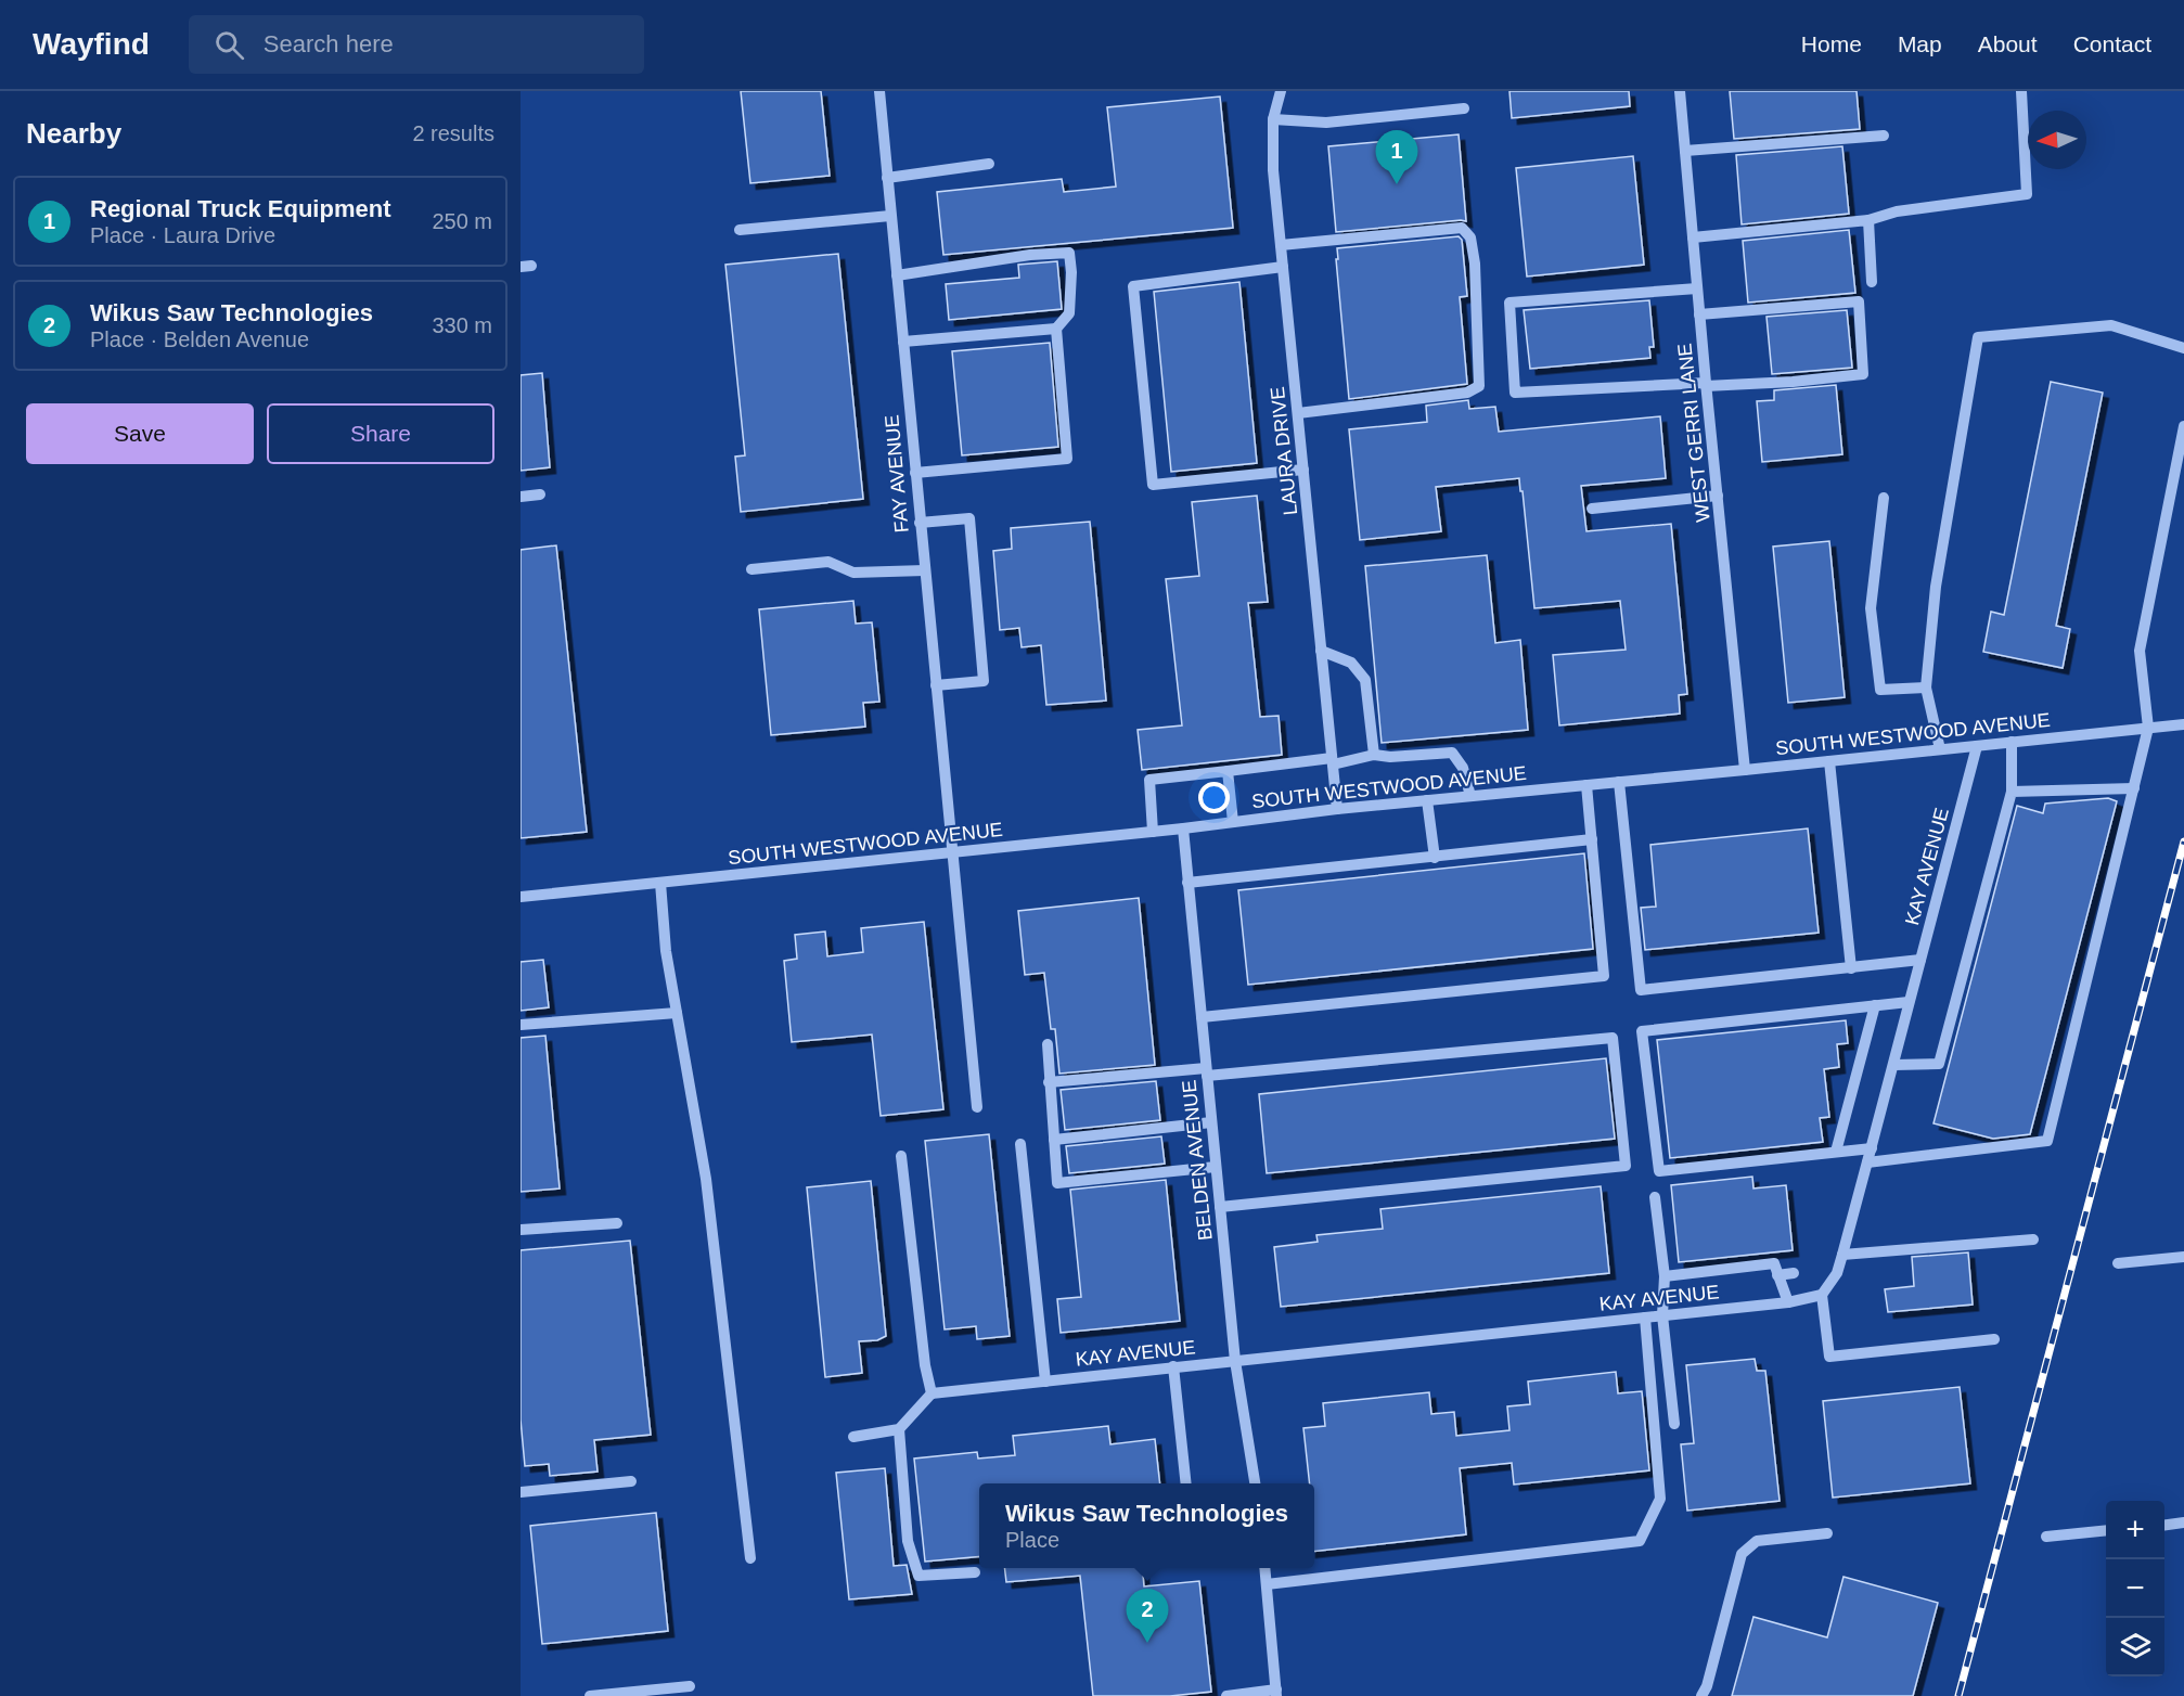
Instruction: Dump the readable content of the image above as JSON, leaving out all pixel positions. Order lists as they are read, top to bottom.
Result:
{
  "streets": {
    "street": [
      "WEST GERRI LANE",
      "LAURA DRIVE",
      "FAY AVENUE",
      "SOUTH WESTWOOD AVENUE",
      "KAY AVENUE",
      "BELDEN AVENUE"
    ]
  },
  "crossings": [
    ["WEST GERRI LANE", "SOUTH WESTWOOD AVENUE"],
    ["LAURA DRIVE", "SOUTH WESTWOOD AVENUE"],
    ["FAY AVENUE", "SOUTH WESTWOOD AVENUE"],
    ["SOUTH WESTWOOD AVENUE", "KAY AVENUE"],
    ["SOUTH WESTWOOD AVENUE", "BELDEN AVENUE"],
    ["KAY AVENUE", "BELDEN AVENUE"]
  ],
  "north": "left",
  "page": {
    "header": "Wayfind",
    "search": "Search here",
    "nav": [
      "Home",
      "Map",
      "About",
      "Contact"
    ],
    "heading": ["Nearby", "2 results"],
    "pins": ["1", "2"],
    "list": [
      {
        "mark": "1",
        "name": "Regional Truck Equipment",
        "note": "Place · Laura Drive",
        "value": "250 m"
      },
      {
        "mark": "2",
        "name": "Wikus Saw Technologies",
        "note": "Place · Belden Avenue",
        "value": "330 m"
      }
    ],
    "buttons": ["Save", "Share"],
    "popup": ["Wikus Saw Technologies", "Place"],
    "map_buttons": ["+", "−"]
  }
}
